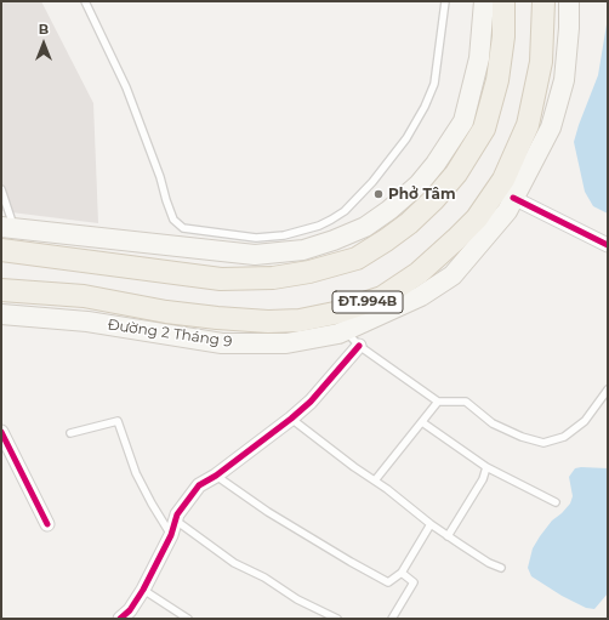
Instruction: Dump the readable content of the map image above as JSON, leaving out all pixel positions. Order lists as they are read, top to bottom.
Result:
{
  "streets": {
    "main road": ["ĐT.994B", "Đường 2 Tháng 9"]
  },
  "places": ["Phở Tâm"],
  "north": "top"
}
